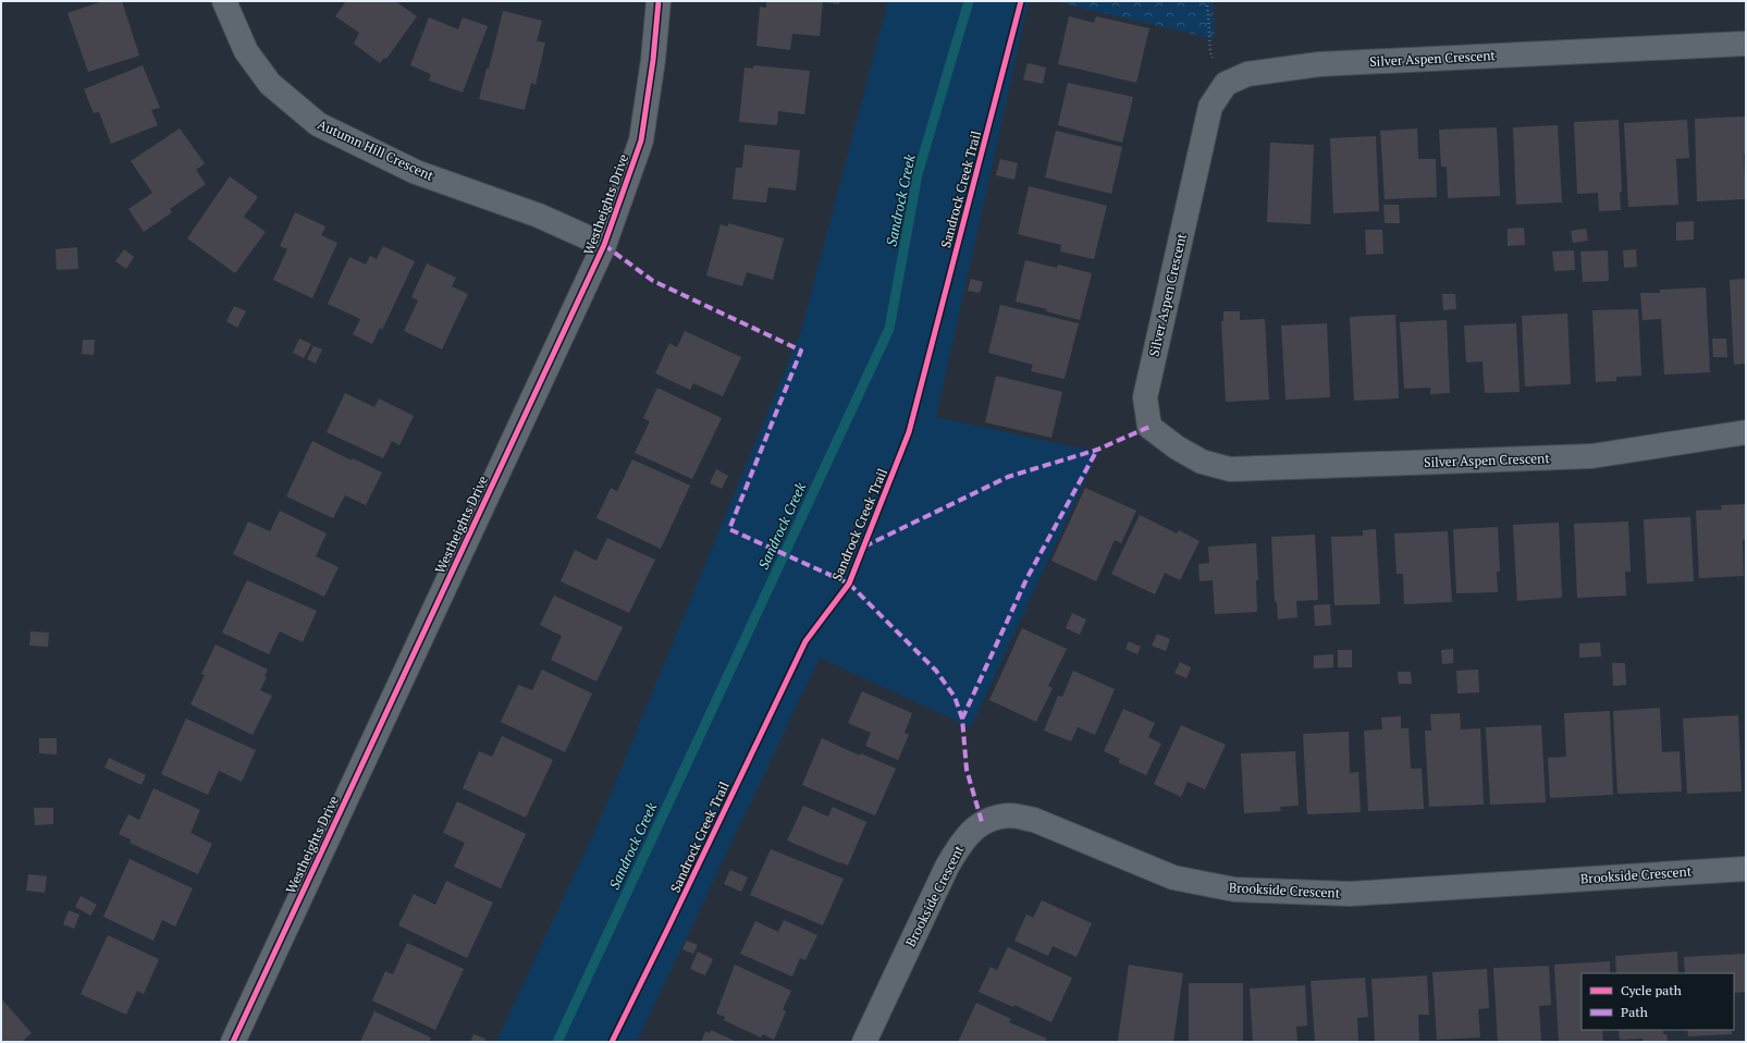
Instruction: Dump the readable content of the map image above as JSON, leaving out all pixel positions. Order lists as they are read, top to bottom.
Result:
{
  "streets": {
    "street": [
      "Silver Aspen Crescent",
      "Autumn Hill Crescent",
      "Westheights Drive",
      "Brookside Crescent"
    ],
    "cycle path": ["Sandrock Creek Trail"]
  },
  "crossings": [
    ["Autumn Hill Crescent", "Westheights Drive"]
  ],
  "water": ["Sandrock Creek"],
  "legend": ["Cycle path", "Path"]
}
